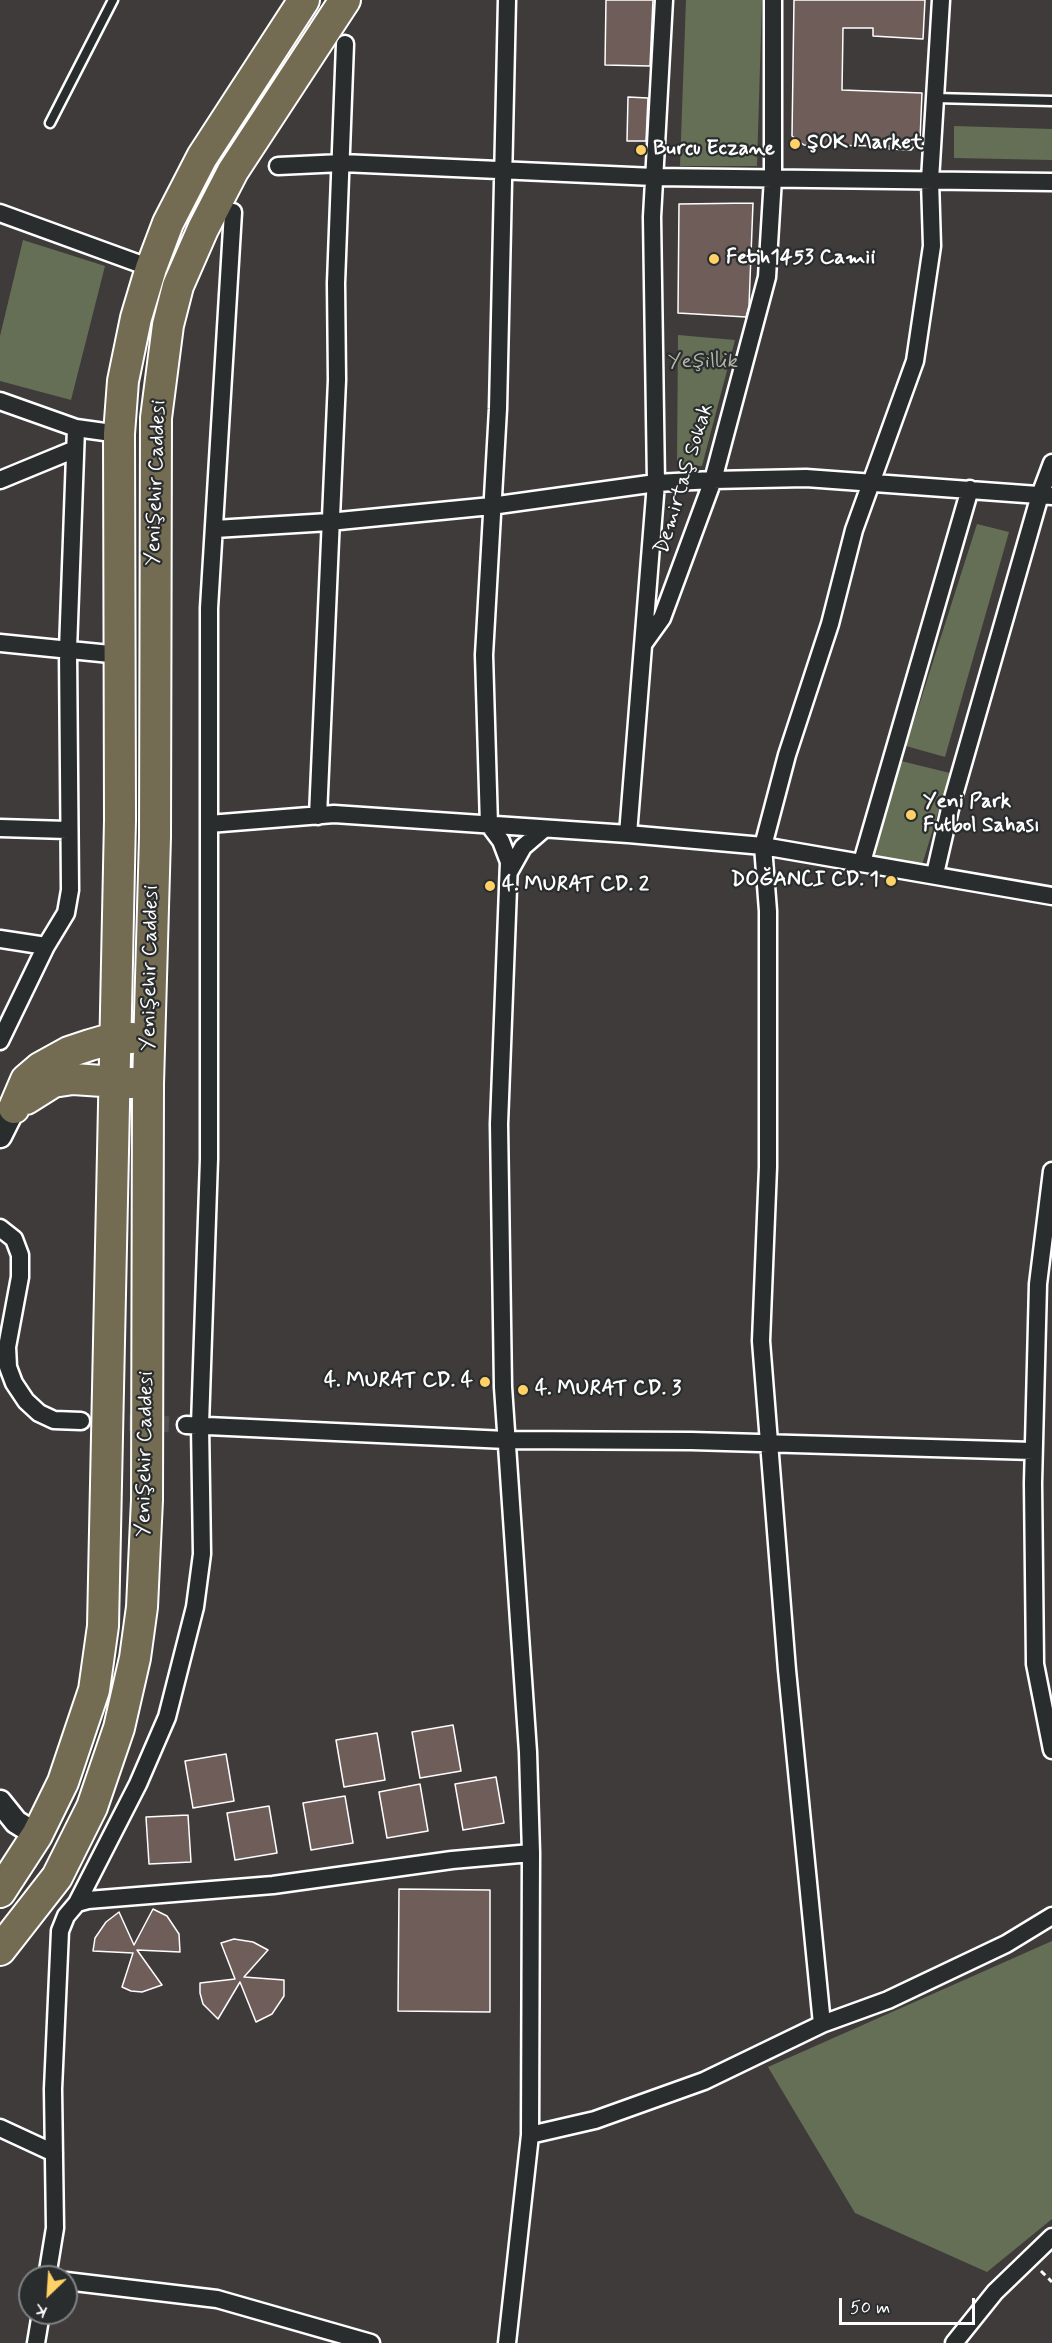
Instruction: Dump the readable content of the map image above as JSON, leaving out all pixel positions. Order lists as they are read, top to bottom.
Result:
{
  "streets": {
    "highway": ["Yenişehir Caddesi"],
    "street": ["Demirtaş Sokak"]
  },
  "parks": ["Yeşillik"],
  "places": [
    "ŞOK Market",
    "Burcu Eczane",
    "Fetih1453 Camii",
    "Yeni Park Futbol Sahası",
    "DOĞANCI CD. 1",
    "4. MURAT CD. 2",
    "4. MURAT CD. 4",
    "4. MURAT CD. 3"
  ],
  "scale_bar": "50 m",
  "north": "bottom left"
}
